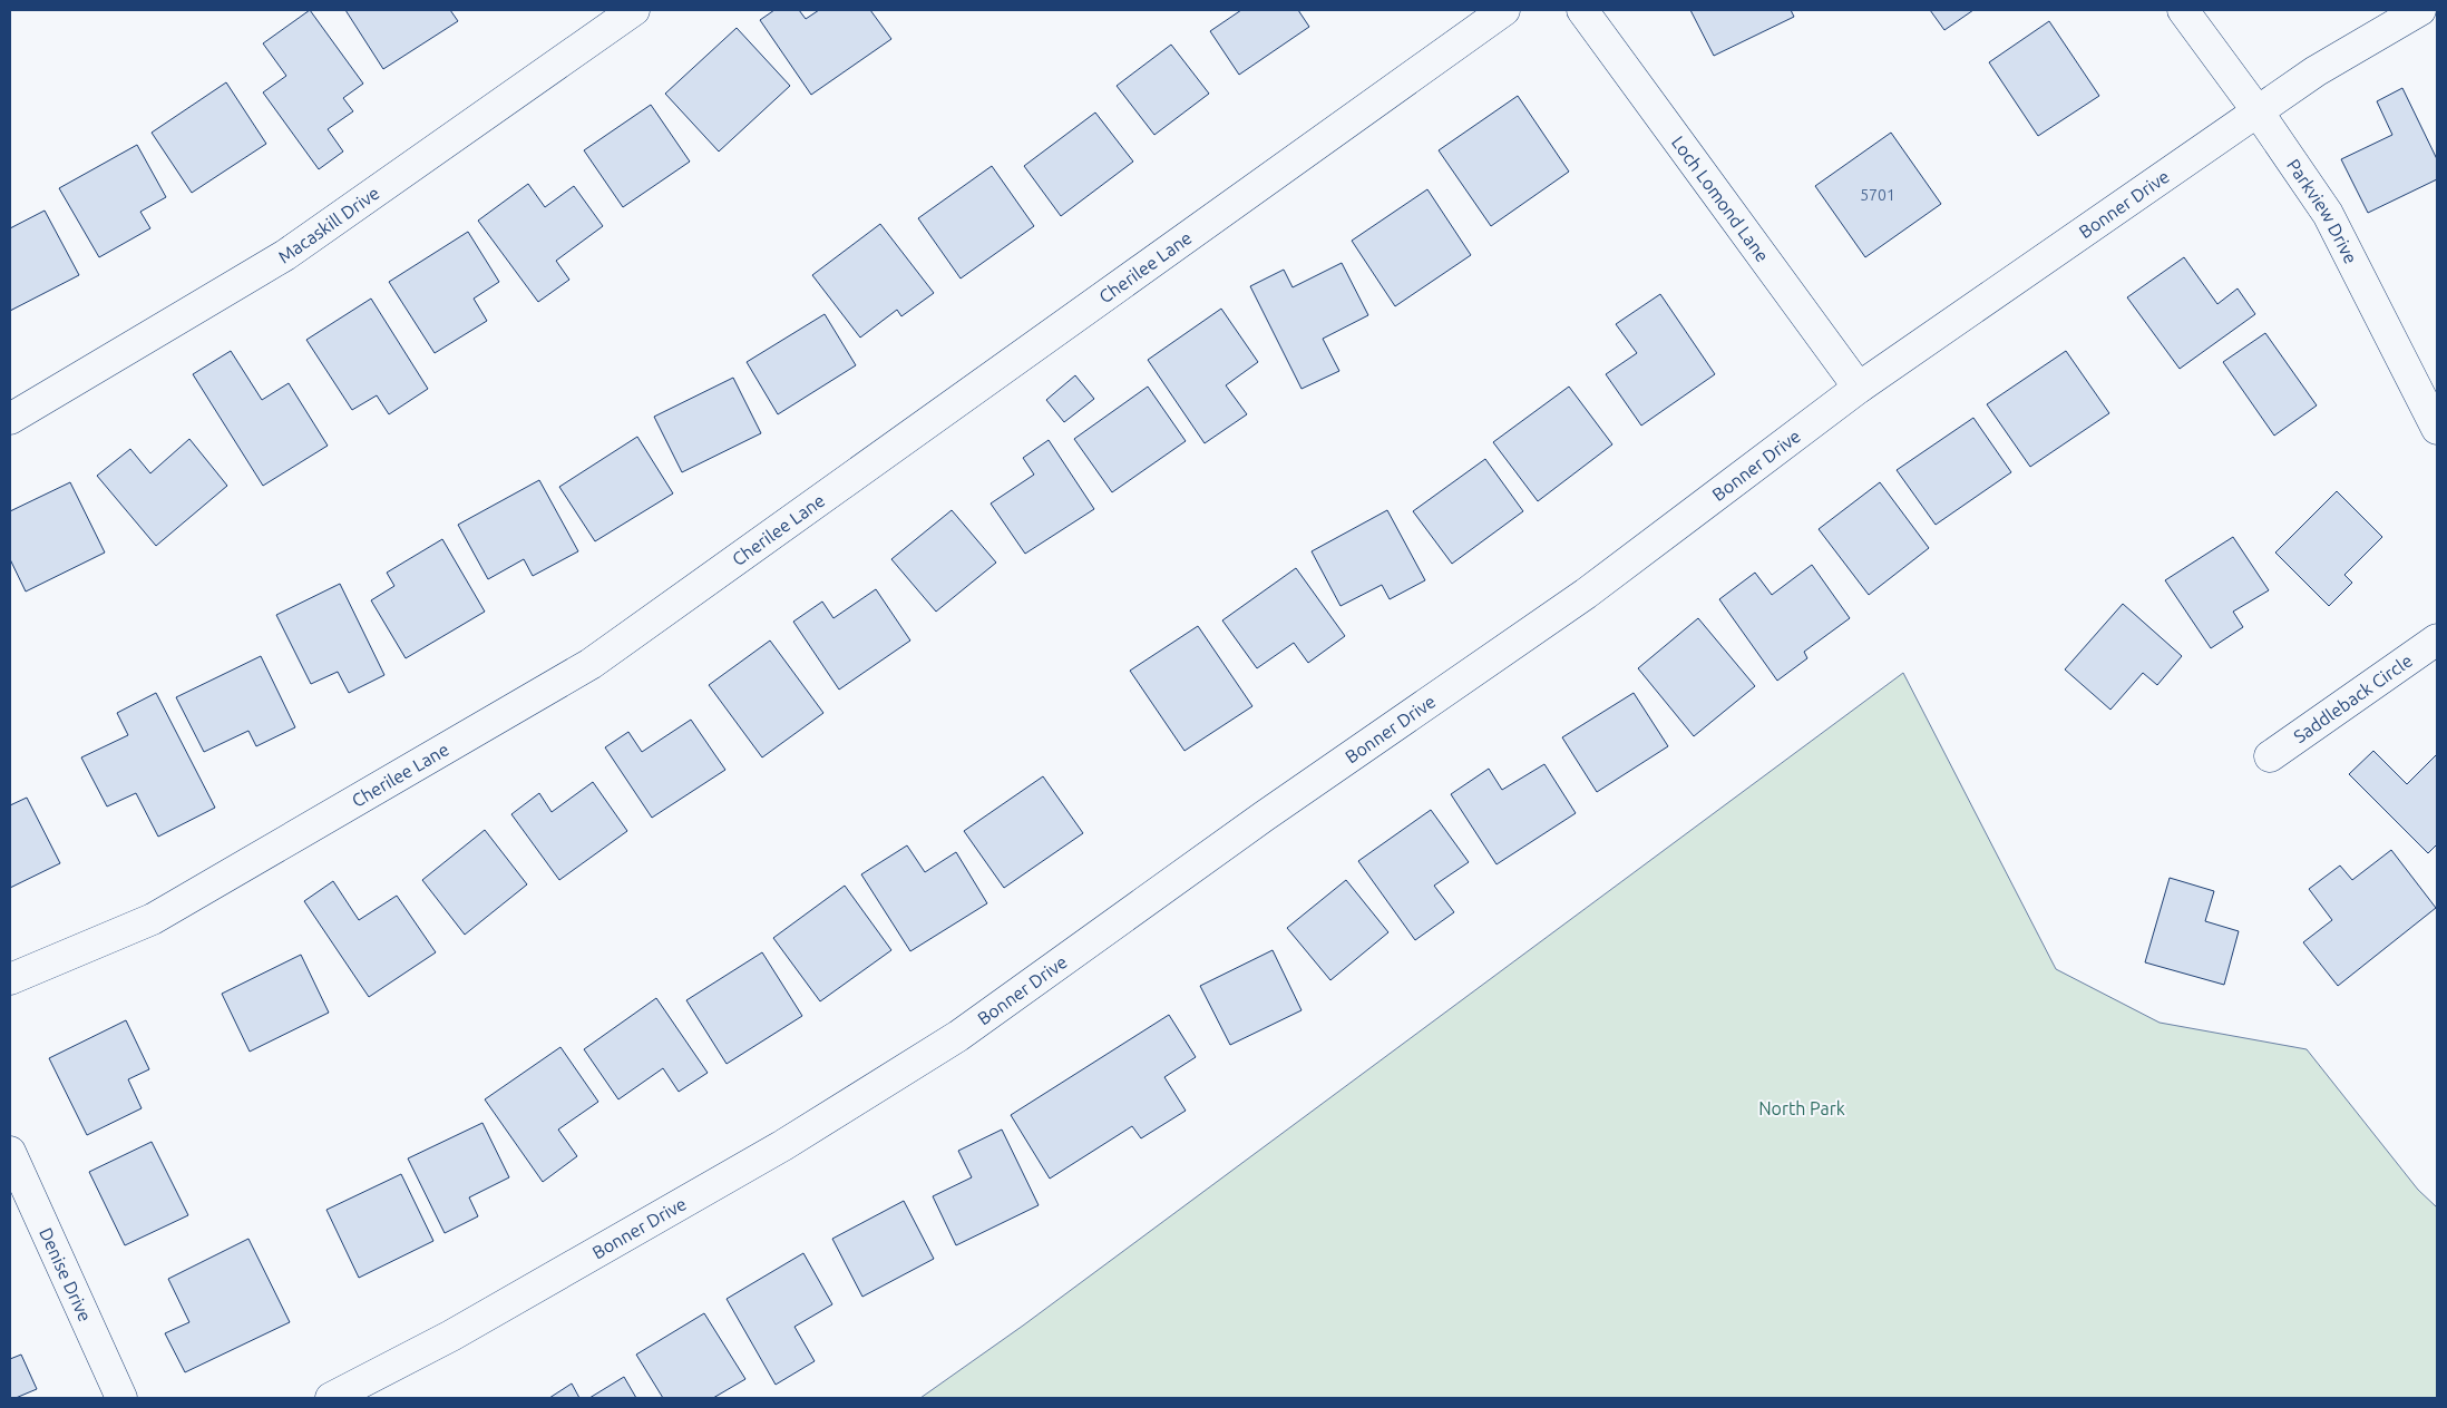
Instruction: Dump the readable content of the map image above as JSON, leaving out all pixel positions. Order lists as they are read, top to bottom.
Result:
{
  "streets": {
    "street": [
      "Loch Lomond Lane",
      "Bonner Drive",
      "Parkview Drive",
      "Macaskill Drive",
      "Cherilee Lane",
      "Saddleback Circle",
      "Denise Drive"
    ]
  },
  "crossings": [
    ["Loch Lomond Lane", "Bonner Drive"],
    ["Bonner Drive", "Parkview Drive"]
  ],
  "parks": ["North Park"],
  "house_numbers": ["5701"]
}
